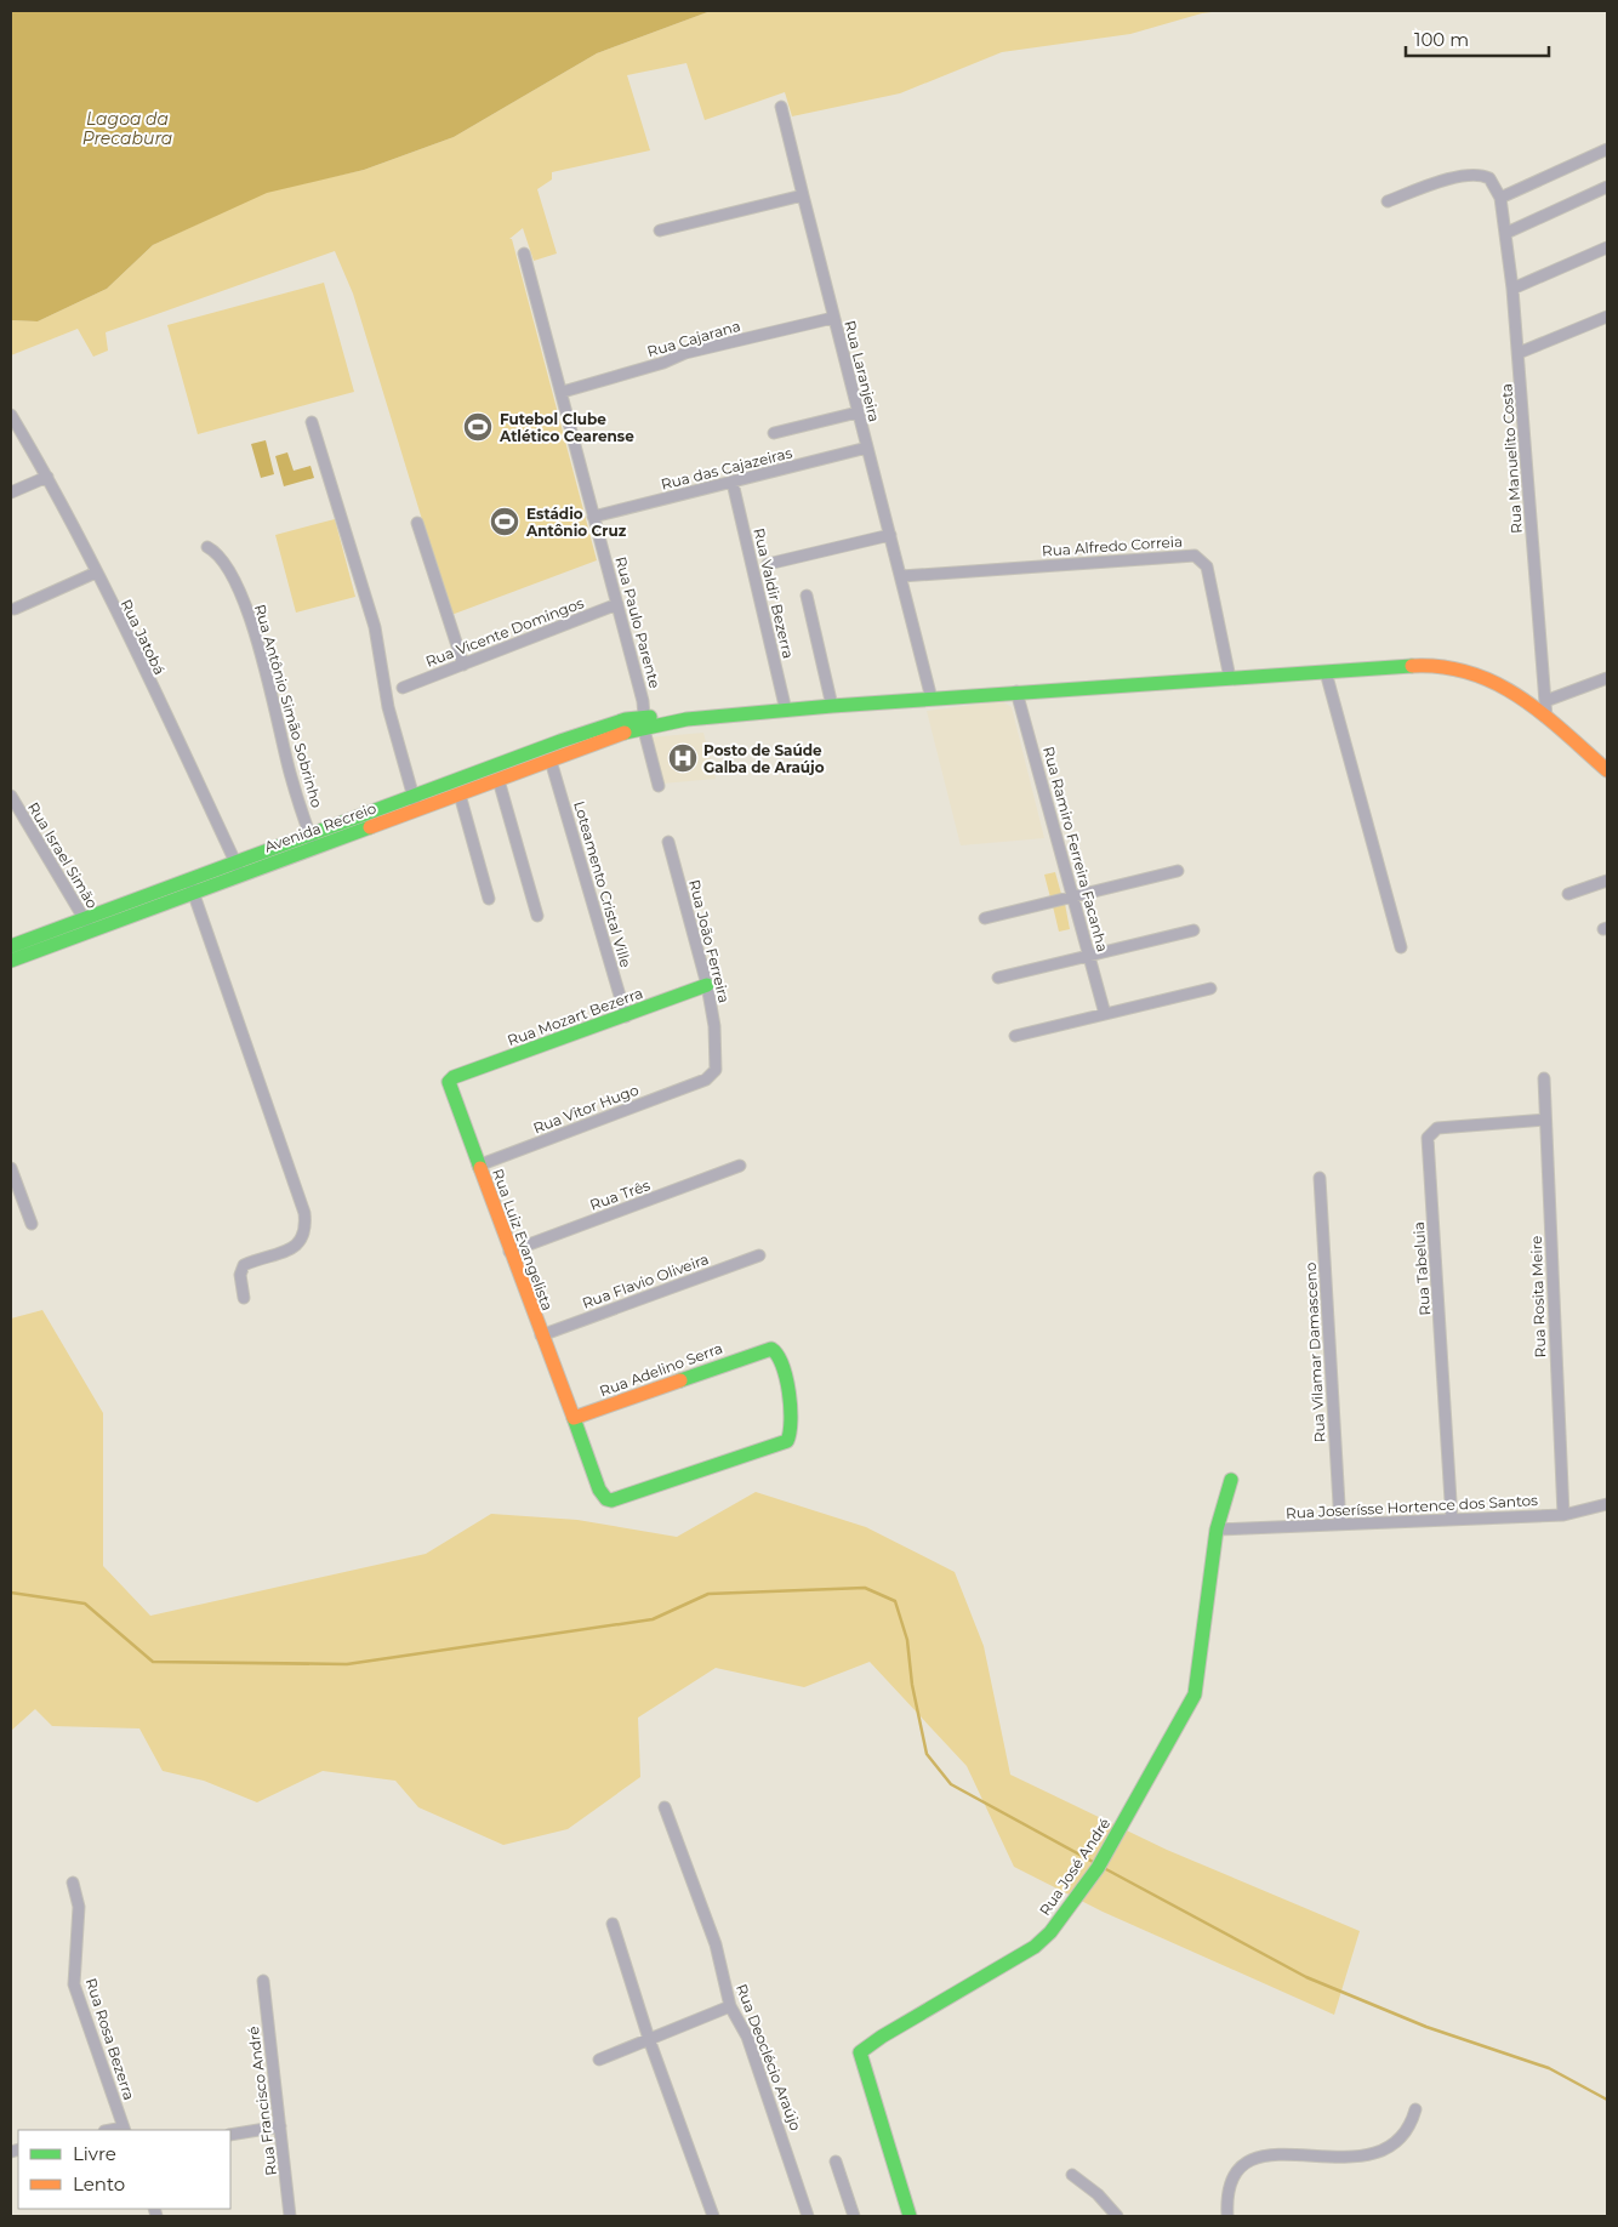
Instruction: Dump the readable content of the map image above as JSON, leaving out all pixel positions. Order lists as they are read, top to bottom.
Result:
{
  "streets": {
    "street": [
      "Rua Cajarana",
      "Rua Laranjeira",
      "Rua Manuelito Costa",
      "Rua das Cajazeiras",
      "Rua Alfredo Correia",
      "Rua Valdir Bezerra",
      "Rua Paulo Parente",
      "Rua Vicente Domingos",
      "Rua Jatobá",
      "Rua Antônio Simão Sobrinho",
      "Avenida Recreio",
      "Rua Ramiro Ferreira Facanha",
      "Rua Israel Simão",
      "Loteamento Cristal Ville",
      "Rua João Ferreira",
      "Rua Mozart Bezerra",
      "Rua Vitor Hugo",
      "Rua Três",
      "Rua Luiz Evangelista",
      "Rua Tabeluia",
      "Rua Flavio Oliveira",
      "Rua Rosita Meire",
      "Rua Vilamar Damasceno",
      "Rua Adelino Serra",
      "Rua Joserísse Hortence dos Santos",
      "Rua José André",
      "Rua Rosa Bezerra",
      "Rua Deoclécio Araújo",
      "Rua Francisco André"
    ]
  },
  "crossings": [
    ["Rua Cajarana", "Rua Laranjeira"],
    ["Rua Cajarana", "Rua Paulo Parente"],
    ["Rua Laranjeira", "Rua das Cajazeiras"],
    ["Rua Laranjeira", "Rua Alfredo Correia"],
    ["Rua das Cajazeiras", "Rua Valdir Bezerra"],
    ["Rua das Cajazeiras", "Rua Paulo Parente"],
    ["Rua Paulo Parente", "Rua Vicente Domingos"],
    ["Rua Paulo Parente", "Avenida Recreio"],
    ["Rua Jatobá", "Avenida Recreio"],
    ["Rua Antônio Simão Sobrinho", "Avenida Recreio"],
    ["Avenida Recreio", "Rua Israel Simão"],
    ["Avenida Recreio", "Loteamento Cristal Ville"],
    ["Loteamento Cristal Ville", "Rua Mozart Bezerra"],
    ["Rua João Ferreira", "Rua Mozart Bezerra"],
    ["Rua João Ferreira", "Rua Vitor Hugo"],
    ["Rua Mozart Bezerra", "Rua Luiz Evangelista"],
    ["Rua Vitor Hugo", "Rua Luiz Evangelista"],
    ["Rua Três", "Rua Luiz Evangelista"],
    ["Rua Luiz Evangelista", "Rua Flavio Oliveira"],
    ["Rua Luiz Evangelista", "Rua Adelino Serra"],
    ["Rua Tabeluia", "Rua Rosita Meire"],
    ["Rua Tabeluia", "Rua Joserísse Hortence dos Santos"],
    ["Rua Rosita Meire", "Rua Joserísse Hortence dos Santos"],
    ["Rua Vilamar Damasceno", "Rua Joserísse Hortence dos Santos"],
    ["Rua Joserísse Hortence dos Santos", "Rua José André"]
  ],
  "water": ["Lagoa da Precabura"],
  "places": {
    "sports": ["Futebol Clube Atlético Cearense", "Estádio Antônio Cruz"],
    "hospital": ["Posto de Saúde Galba de Araújo"]
  },
  "legend": ["Livre", "Lento"],
  "scale_bar": "100 m"
}
